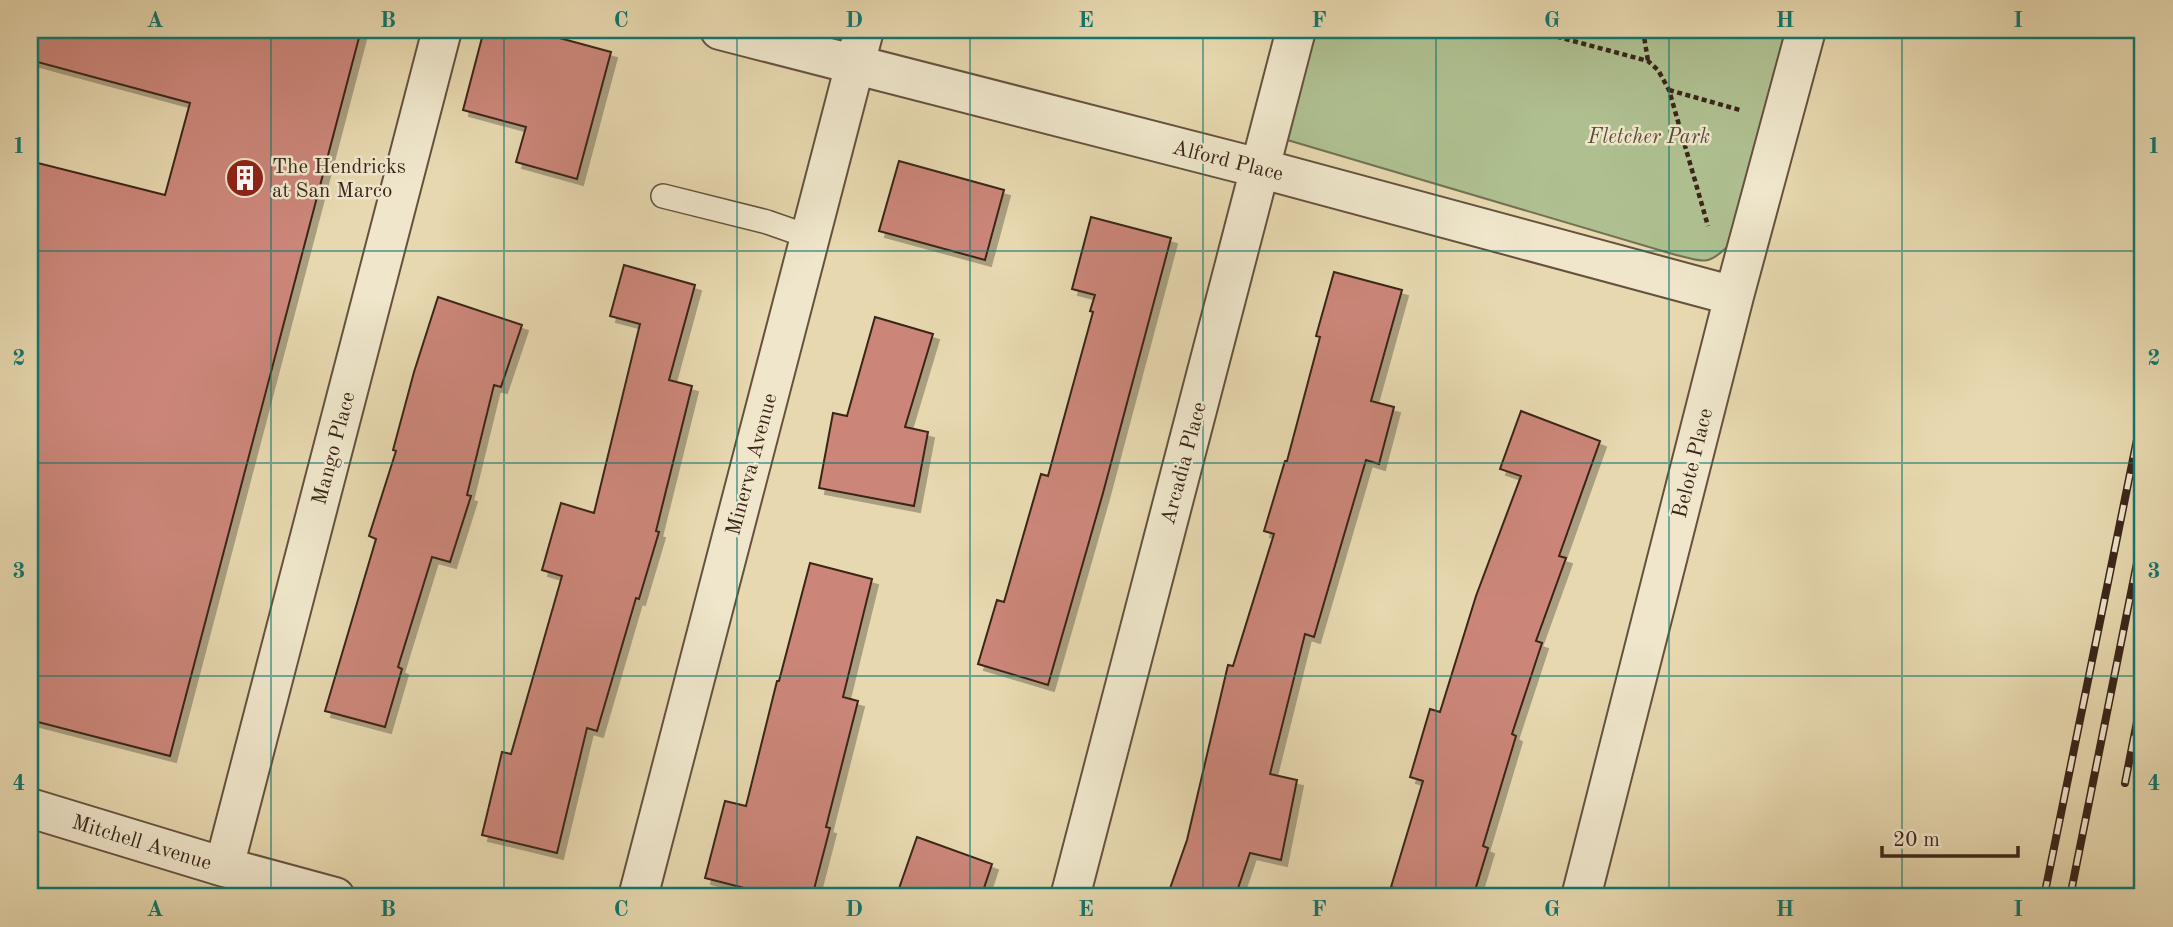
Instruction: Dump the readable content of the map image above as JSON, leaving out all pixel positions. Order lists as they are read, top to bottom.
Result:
{
  "streets": {
    "street": [
      "Alford Place",
      "Mango Place",
      "Arcadia Place",
      "Belote Place",
      "Minerva Avenue",
      "Mitchell Avenue"
    ]
  },
  "crossings": [
    ["Alford Place", "Arcadia Place"],
    ["Alford Place", "Belote Place"],
    ["Alford Place", "Minerva Avenue"],
    ["Mango Place", "Mitchell Avenue"]
  ],
  "parks": ["Fletcher Park"],
  "places": {
    "building": ["The Hendricks at San Marco"]
  },
  "scale_bar": "20 m",
  "grid": {
    "columns": [
      "A",
      "B",
      "C",
      "D",
      "E",
      "F",
      "G",
      "H",
      "I"
    ],
    "rows": [
      "1",
      "2",
      "3",
      "4"
    ]
  }
}
